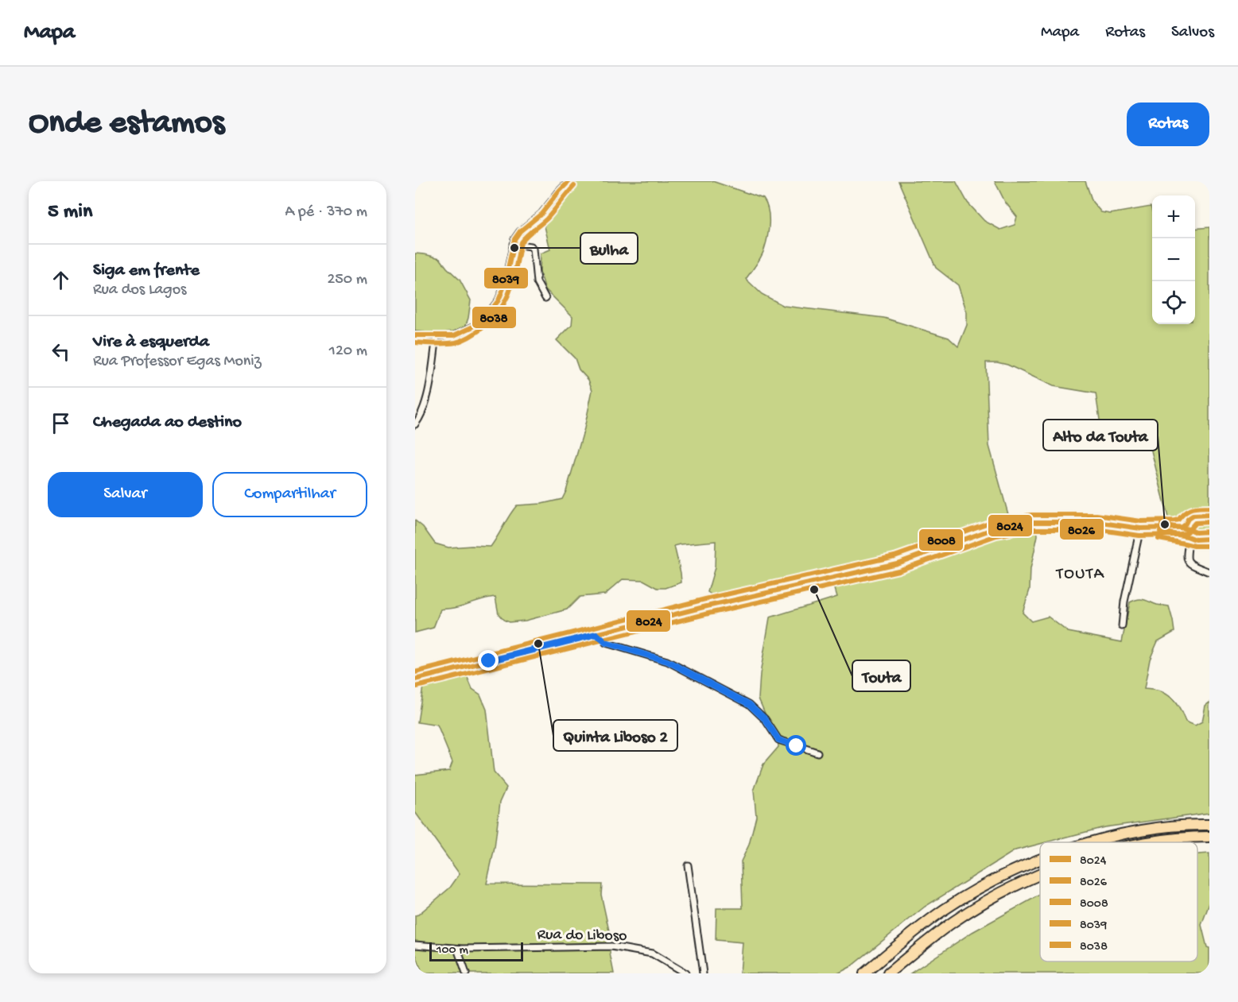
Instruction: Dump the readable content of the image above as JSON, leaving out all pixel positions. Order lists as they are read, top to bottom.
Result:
{
  "streets": {
    "street": ["Rua do Liboso"]
  },
  "districts": ["TOUTA"],
  "places": [
    "Bulha",
    "Alto da Touta",
    "Touta",
    "Quinta Liboso 2"
  ],
  "lines": [
    "transit line 8039",
    "transit line 8038",
    "transit line 8008",
    "transit line 8024",
    "transit line 8026"
  ],
  "legend": [
    "8024",
    "8026",
    "8008",
    "8039",
    "8038"
  ],
  "scale_bar": "100 m",
  "page": {
    "header": "Mapa",
    "nav": ["Mapa", "Rotas", "Salvos"],
    "buttons": [
      "Rotas",
      ["Salvar", "Compartilhar"]
    ],
    "title": "Onde estamos",
    "heading": ["5 min", "A pé · 370 m"],
    "map_buttons": ["+", "−"],
    "list": [
      ["Siga em frente", "Rua dos Lagos", "250 m"],
      ["Vire à esquerda", "Rua Professor Egas Moniz", "120 m"],
      "Chegada ao destino"
    ],
    "scale": "100 m"
  }
}
